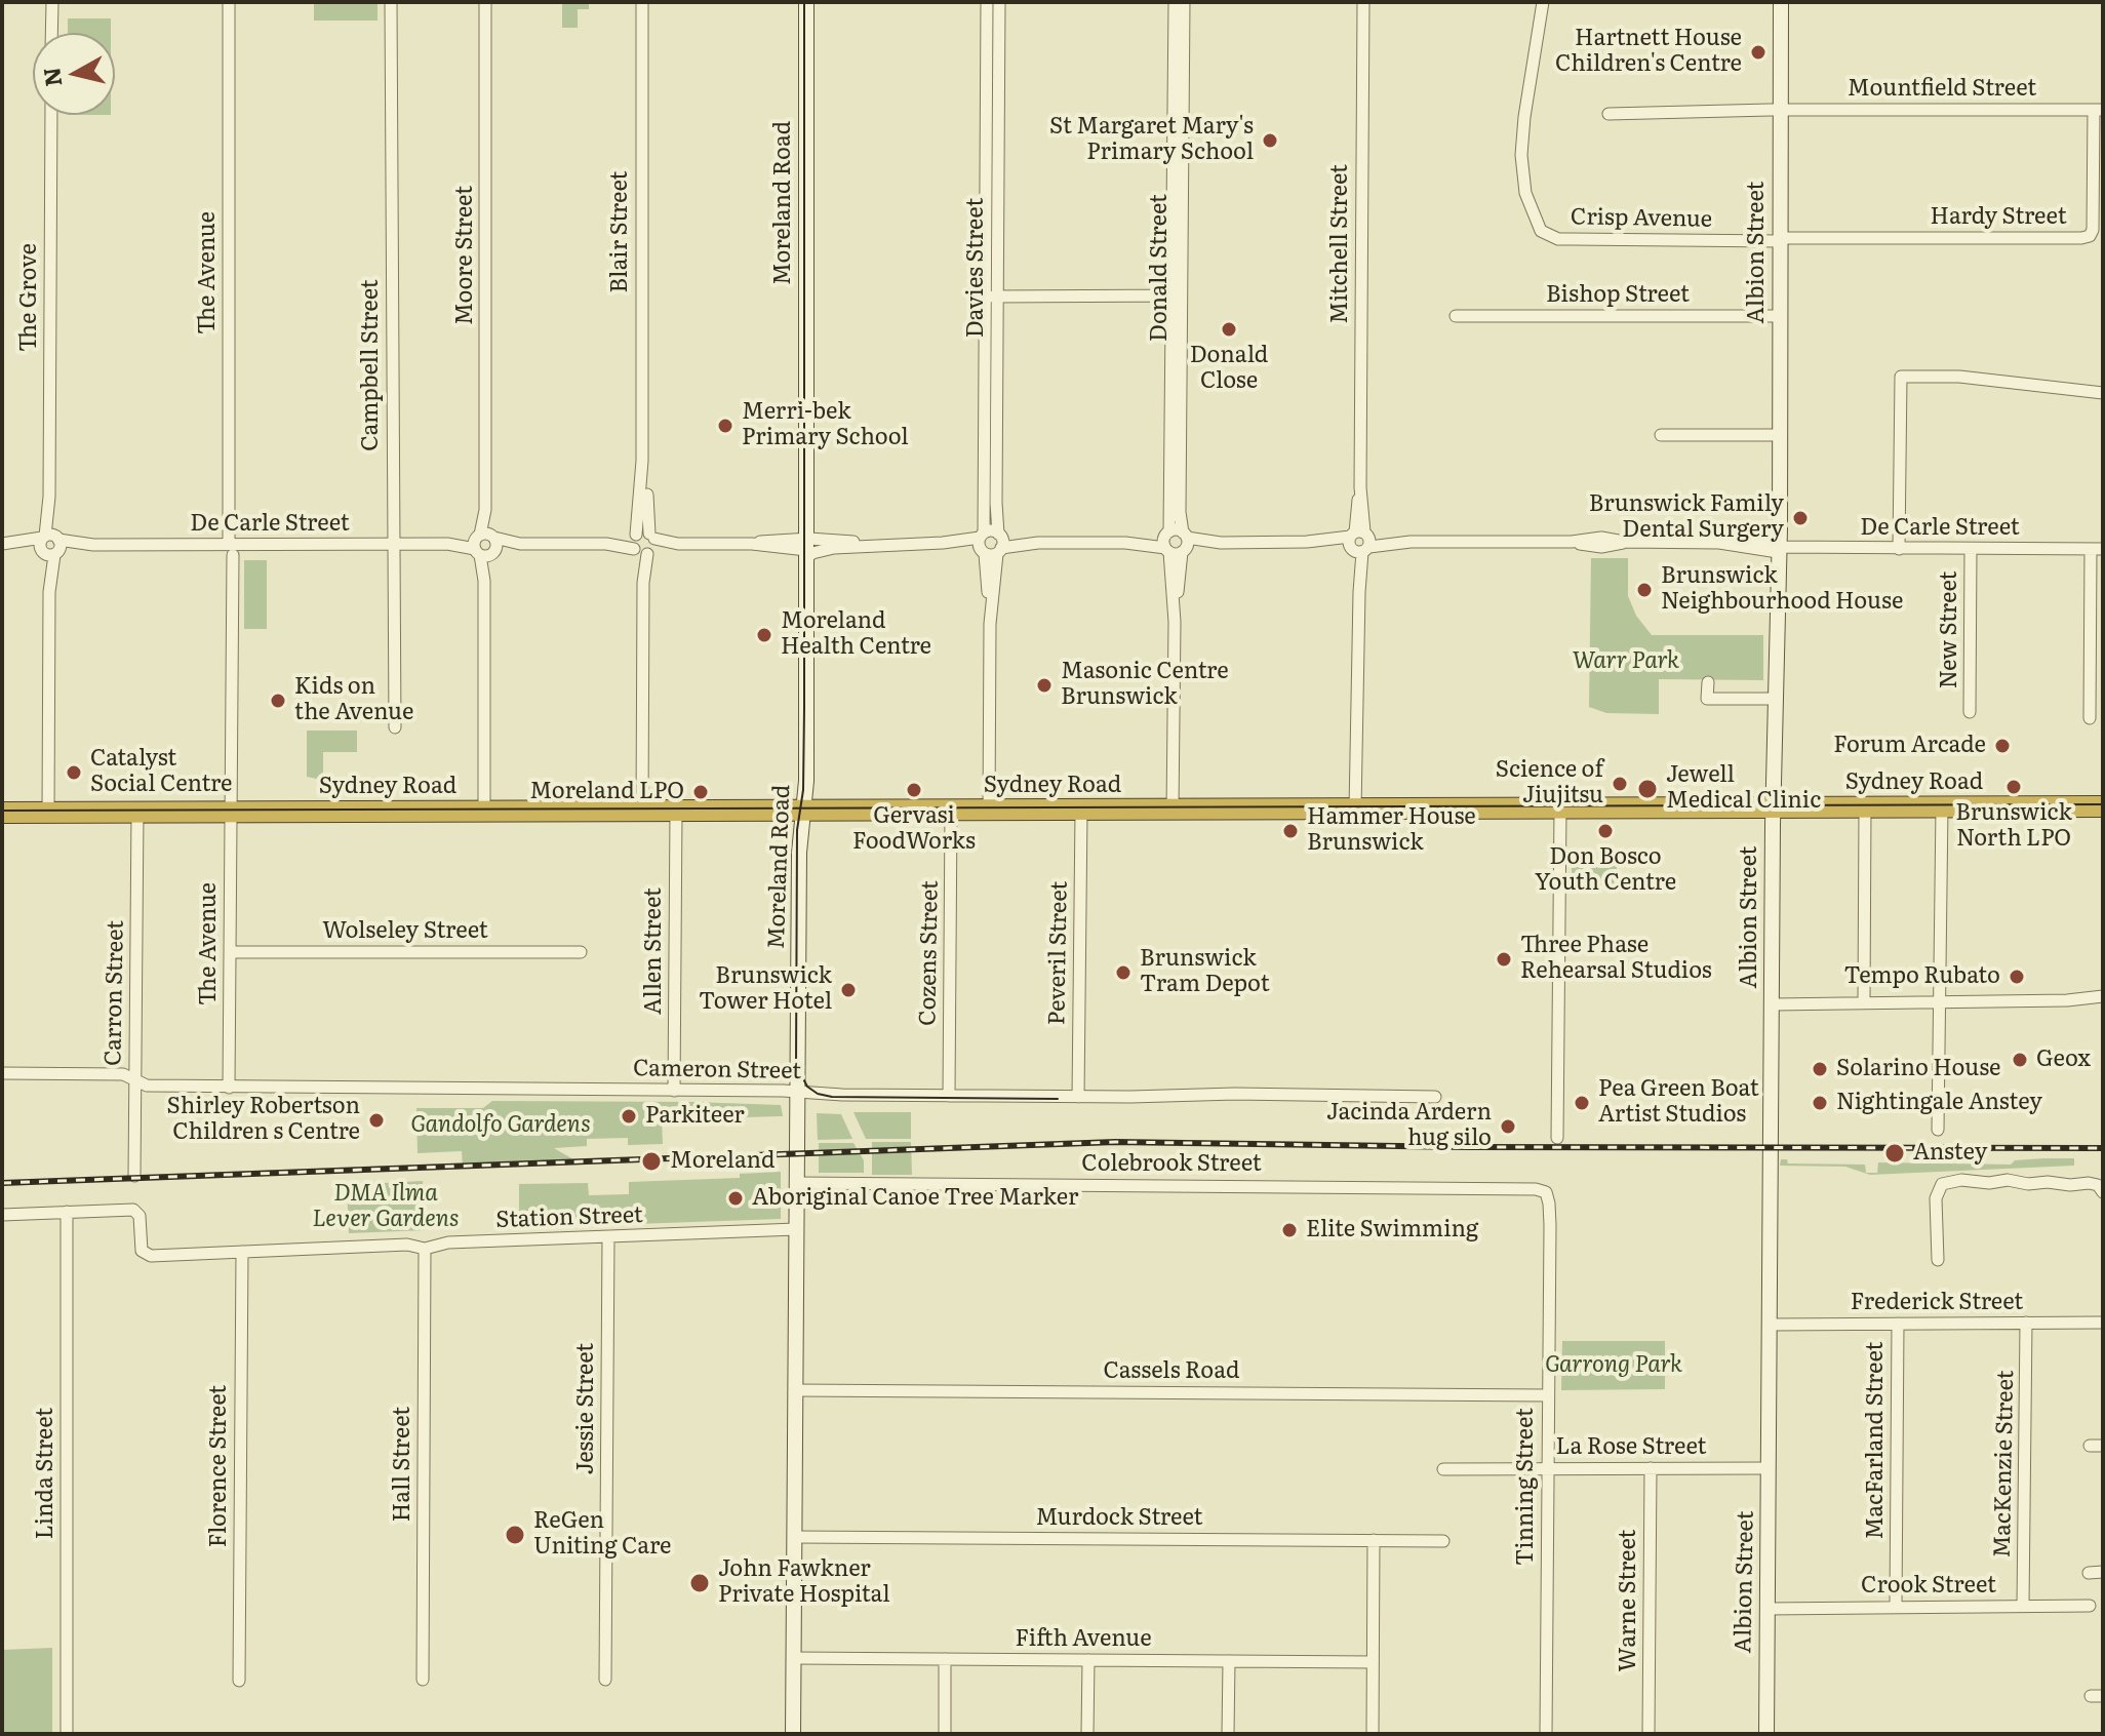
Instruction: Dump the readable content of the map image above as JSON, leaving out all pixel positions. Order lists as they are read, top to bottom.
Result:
{
  "streets": {
    "highway": ["Sydney Road"],
    "street": [
      "Mountfield Street",
      "Moreland Road",
      "Hardy Street",
      "Crisp Avenue",
      "Blair Street",
      "Mitchell Street",
      "Albion Street",
      "Moore Street",
      "Davies Street",
      "Donald Street",
      "The Avenue",
      "Bishop Street",
      "The Grove",
      "Campbell Street",
      "De Carle Street",
      "New Street",
      "Wolseley Street",
      "Allen Street",
      "Cozens Street",
      "Peveril Street",
      "Carron Street",
      "Cameron Street",
      "Colebrook Street",
      "Station Street",
      "Frederick Street",
      "Cassels Road",
      "Jessie Street",
      "MacFarland Street",
      "La Rose Street",
      "Hall Street",
      "MacKenzie Street",
      "Florence Street",
      "Linda Street",
      "Tinning Street",
      "Murdock Street",
      "Crook Street",
      "Warne Street",
      "Fifth Avenue"
    ]
  },
  "crossings": [
    ["Mountfield Street", "Hardy Street"],
    ["Mountfield Street", "Albion Street"],
    ["Moreland Road", "De Carle Street"],
    ["Moreland Road", "Sydney Road"],
    ["Moreland Road", "Cameron Street"],
    ["Moreland Road", "Colebrook Street"],
    ["Moreland Road", "Station Street"],
    ["Moreland Road", "Cassels Road"],
    ["Moreland Road", "Murdock Street"],
    ["Moreland Road", "Fifth Avenue"],
    ["Hardy Street", "Crisp Avenue"],
    ["Hardy Street", "Albion Street"],
    ["Crisp Avenue", "Albion Street"],
    ["Blair Street", "De Carle Street"],
    ["Blair Street", "Sydney Road"],
    ["Mitchell Street", "De Carle Street"],
    ["Mitchell Street", "Sydney Road"],
    ["Albion Street", "Bishop Street"],
    ["Albion Street", "De Carle Street"],
    ["Albion Street", "Sydney Road"],
    ["Albion Street", "Frederick Street"],
    ["Albion Street", "La Rose Street"],
    ["Albion Street", "Crook Street"],
    ["Moore Street", "De Carle Street"],
    ["Moore Street", "Sydney Road"],
    ["Davies Street", "De Carle Street"],
    ["Davies Street", "Sydney Road"],
    ["Donald Street", "De Carle Street"],
    ["Donald Street", "Sydney Road"],
    ["The Avenue", "De Carle Street"],
    ["The Avenue", "Sydney Road"],
    ["The Avenue", "Wolseley Street"],
    ["The Avenue", "Cameron Street"],
    ["The Grove", "De Carle Street"],
    ["The Grove", "Sydney Road"],
    ["Campbell Street", "De Carle Street"],
    ["De Carle Street", "New Street"],
    ["Sydney Road", "Allen Street"],
    ["Sydney Road", "Cozens Street"],
    ["Sydney Road", "Peveril Street"],
    ["Sydney Road", "Carron Street"],
    ["Allen Street", "Cameron Street"],
    ["Cozens Street", "Cameron Street"],
    ["Peveril Street", "Cameron Street"],
    ["Carron Street", "Cameron Street"],
    ["Colebrook Street", "Tinning Street"],
    ["Station Street", "Jessie Street"],
    ["Station Street", "Hall Street"],
    ["Station Street", "Florence Street"],
    ["Station Street", "Linda Street"],
    ["Frederick Street", "MacFarland Street"],
    ["Frederick Street", "MacKenzie Street"],
    ["Cassels Road", "Tinning Street"],
    ["MacFarland Street", "Crook Street"],
    ["La Rose Street", "Tinning Street"],
    ["La Rose Street", "Warne Street"],
    ["MacKenzie Street", "Crook Street"]
  ],
  "parks": [
    "Warr Park",
    "Gandolfo Gardens",
    "DMA Ilma Lever Gardens",
    "Garrong Park"
  ],
  "places": [
    "Hartnett House Children's Centre",
    "St Margaret Mary's Primary School",
    "Donald Close",
    "Merri-bek Primary School",
    "Brunswick Family Dental Surgery",
    "Brunswick Neighbourhood House",
    "Moreland Health Centre",
    "Masonic Centre Brunswick",
    "Kids on the Avenue",
    "Forum Arcade",
    "Catalyst Social Centre",
    "Science of Jiujitsu",
    "Brunswick North LPO",
    "Jewell Medical Clinic",
    "Gervasi FoodWorks",
    "Moreland LPO",
    "Hammer House Brunswick",
    "Don Bosco Youth Centre",
    "Three Phase Rehearsal Studios",
    "Brunswick Tram Depot",
    "Tempo Rubato",
    "Brunswick Tower Hotel",
    "Geox",
    "Solarino House",
    "Pea Green Boat Artist Studios",
    "Nightingale Anstey",
    "Parkiteer",
    "Shirley Robertson Children s Centre",
    "Jacinda Ardern hug silo",
    "Anstey",
    "Moreland",
    "Aboriginal Canoe Tree Marker",
    "Elite Swimming",
    "ReGen Uniting Care",
    "John Fawkner Private Hospital"
  ],
  "north": "left"
}
